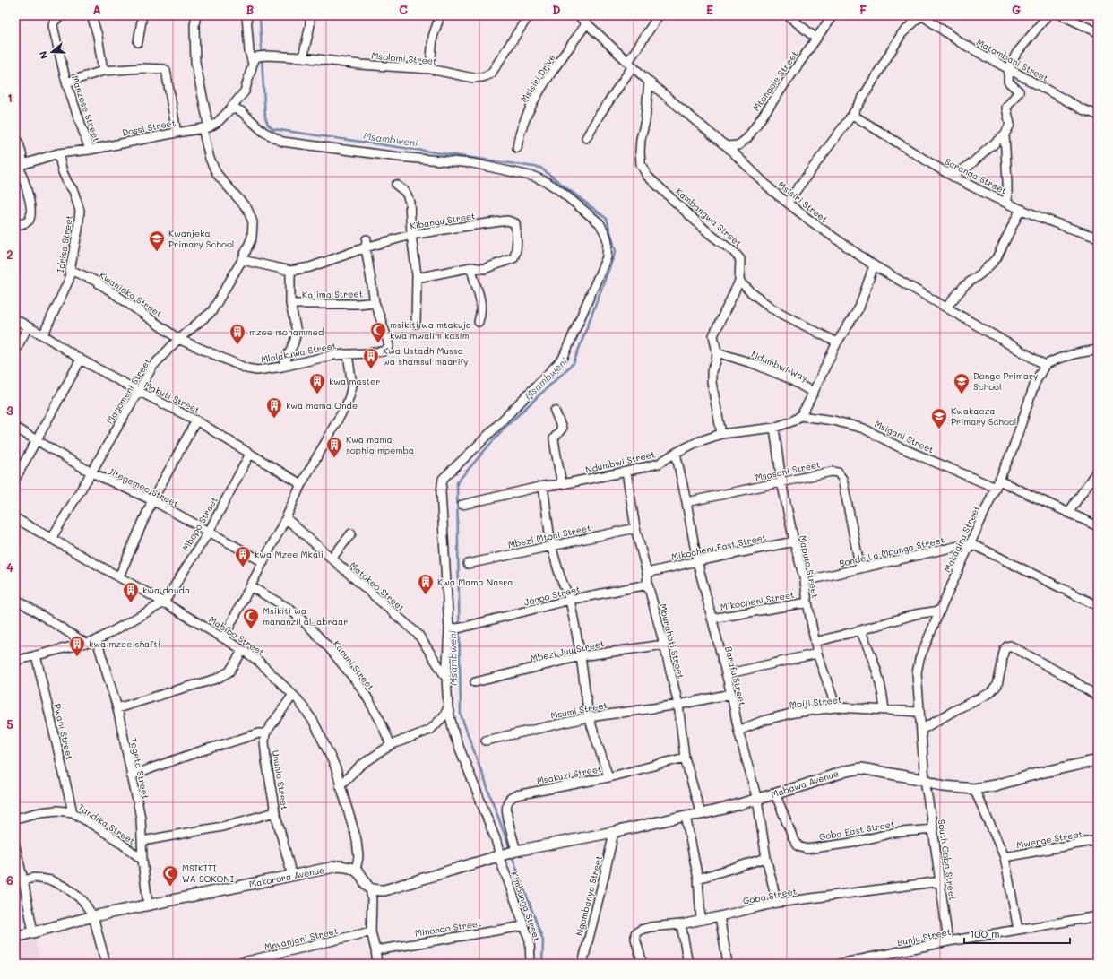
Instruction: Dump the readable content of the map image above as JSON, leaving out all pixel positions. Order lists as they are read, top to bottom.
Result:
{
  "streets": {
    "street": [
      "Msolomi Street",
      "Matambani Street",
      "Msisiri Drive",
      "Mtongole Street",
      "Manzese Street",
      "Dossi Street",
      "Saranga Street",
      "Msisiri Street",
      "Kambangwa Street",
      "Kibangu Street",
      "Idrisa Street",
      "Kwanjeka Street",
      "Kajima Street",
      "Mlalakuwa Street",
      "Ndumbwi Way",
      "Magomeni Street",
      "Makuti Street",
      "Msigani Street",
      "Ndumbwi Street",
      "Msasani Street",
      "Jitegemee Street",
      "Mbopo Street",
      "Mbezi Mtoni Street",
      "Makagira Street",
      "Mikocheni East Street",
      "Bonde La Mpunga Street",
      "Maputo Street",
      "Matokeo Street",
      "Jogoo Street",
      "Mikocheni Street",
      "Mabibo Street",
      "Mburahati Street",
      "Mbezi Juu Street",
      "Kanuni Street",
      "Barafu Street",
      "Mpiji Street",
      "Msumi Street",
      "Pwani Street",
      "Tegeta Street",
      "Msakuzi Street",
      "Ununio Street",
      "Mabawa Avenue",
      "Tandika Street",
      "Goba East Street",
      "Mwenge Street",
      "South Goba Street",
      "Makorora Avenue",
      "Ngombanya Street",
      "Goba Street",
      "Kimbunga Street",
      "Minondo Street",
      "Bunju Street",
      "Mnyanjani Street"
    ]
  },
  "crossings": [
    ["Msolomi Street", "Dossi Street"],
    ["Msisiri Drive", "Msisiri Street"],
    ["Mtongole Street", "Msisiri Street"],
    ["Manzese Street", "Dossi Street"],
    ["Dossi Street", "Idrisa Street"],
    ["Dossi Street", "Magomeni Street"],
    ["Msisiri Street", "Kambangwa Street"],
    ["Msisiri Street", "Makagira Street"],
    ["Kambangwa Street", "Ndumbwi Way"],
    ["Kambangwa Street", "Ndumbwi Street"],
    ["Kibangu Street", "Mlalakuwa Street"],
    ["Kibangu Street", "Magomeni Street"],
    ["Idrisa Street", "Kwanjeka Street"],
    ["Idrisa Street", "Makuti Street"],
    ["Kwanjeka Street", "Mlalakuwa Street"],
    ["Kwanjeka Street", "Magomeni Street"],
    ["Kajima Street", "Mlalakuwa Street"],
    ["Mlalakuwa Street", "Magomeni Street"],
    ["Magomeni Street", "Makuti Street"],
    ["Magomeni Street", "Jitegemee Street"],
    ["Magomeni Street", "Mabibo Street"],
    ["Makuti Street", "Mbopo Street"],
    ["Msigani Street", "Ndumbwi Street"],
    ["Msigani Street", "Makagira Street"],
    ["Ndumbwi Street", "Maputo Street"],
    ["Ndumbwi Street", "Mburahati Street"],
    ["Ndumbwi Street", "Barafu Street"],
    ["Msasani Street", "Bonde La Mpunga Street"],
    ["Msasani Street", "Maputo Street"],
    ["Msasani Street", "Barafu Street"],
    ["Jitegemee Street", "Mbopo Street"],
    ["Mbopo Street", "Mabibo Street"],
    ["Mbezi Mtoni Street", "Mburahati Street"],
    ["Makagira Street", "Bonde La Mpunga Street"],
    ["Makagira Street", "Mpiji Street"],
    ["Makagira Street", "Mabawa Avenue"],
    ["Makagira Street", "South Goba Street"],
    ["Mikocheni East Street", "Maputo Street"],
    ["Mikocheni East Street", "Mburahati Street"],
    ["Mikocheni East Street", "Barafu Street"],
    ["Bonde La Mpunga Street", "Maputo Street"],
    ["Maputo Street", "Mikocheni Street"],
    ["Maputo Street", "Mpiji Street"],
    ["Jogoo Street", "Mburahati Street"],
    ["Mikocheni Street", "Barafu Street"],
    ["Mabibo Street", "Makorora Avenue"],
    ["Mburahati Street", "Mbezi Juu Street"],
    ["Mburahati Street", "Msumi Street"],
    ["Mburahati Street", "Msakuzi Street"],
    ["Mburahati Street", "Mabawa Avenue"],
    ["Barafu Street", "Mpiji Street"],
    ["Barafu Street", "Msumi Street"],
    ["Barafu Street", "Mabawa Avenue"],
    ["Barafu Street", "Goba Street"],
    ["Pwani Street", "Tandika Street"],
    ["Tegeta Street", "Tandika Street"],
    ["Tegeta Street", "Makorora Avenue"],
    ["Msakuzi Street", "Mabawa Avenue"],
    ["Msakuzi Street", "Kimbunga Street"],
    ["Ununio Street", "Makorora Avenue"],
    ["Mabawa Avenue", "Goba East Street"],
    ["Mabawa Avenue", "South Goba Street"],
    ["Mabawa Avenue", "Ngombanya Street"],
    ["Mabawa Avenue", "Kimbunga Street"],
    ["Goba East Street", "South Goba Street"],
    ["South Goba Street", "Goba Street"],
    ["South Goba Street", "Bunju Street"],
    ["Kimbunga Street", "Minondo Street"]
  ],
  "water": ["Msambweni"],
  "places": {
    "school or university": ["Kwanjeka Primary School", "Donge Primary School", "Kwakaeza Primary School"],
    "mosque": ["msikiti wa mtakuja kwa mwalim kasim", "Msikiti wa mananzil al_abraar", "MSIKITI WA SOKONI"],
    "building": [
      "mzee mohammed",
      "Kwa Ustadh Mussa wa shamsul maarify",
      "kwa master",
      "kwa mama Onde",
      "Kwa mama sophia mpemba",
      "kwa Mzee Mkali",
      "Kwa Mama Nasra",
      "kwa dauda",
      "kwa mzee shafti"
    ]
  },
  "scale_bar": "100 m",
  "north": "left",
  "grid": {
    "columns": [
      "A",
      "B",
      "C",
      "D",
      "E",
      "F",
      "G"
    ],
    "rows": [
      "1",
      "2",
      "3",
      "4",
      "5",
      "6"
    ]
  }
}
